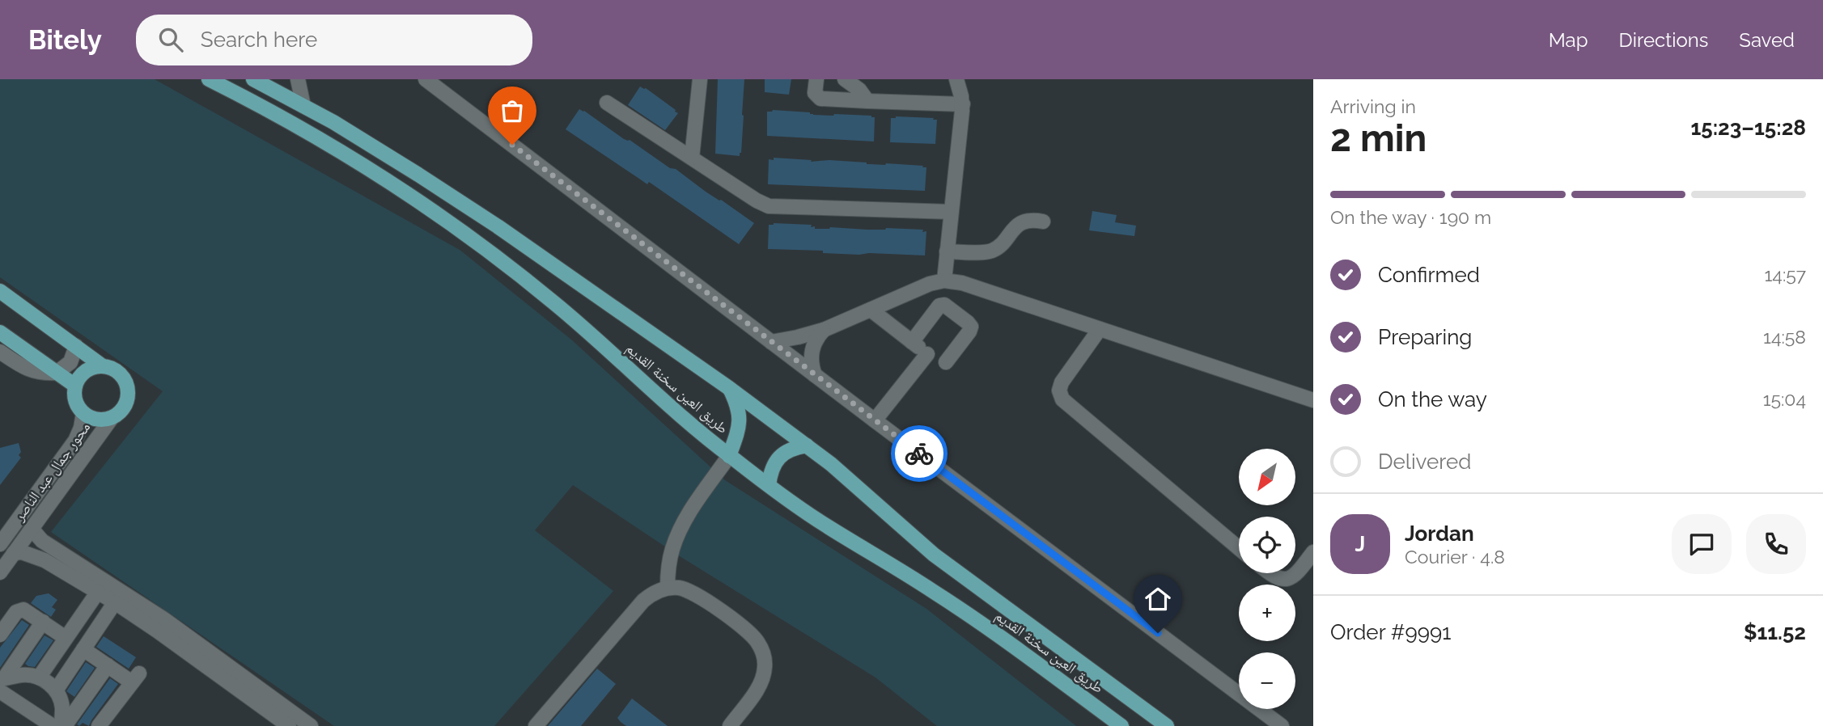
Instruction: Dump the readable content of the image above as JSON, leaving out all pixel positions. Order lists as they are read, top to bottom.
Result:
{
  "streets": {
    "main road": ["طريق العين سخنة القديم"],
    "street": ["محور جمال عبد الناصر"]
  },
  "north": "bottom left",
  "page": {
    "header": "Bitely",
    "search": "Search here",
    "nav": ["Map", "Directions", "Saved"],
    "heading": ["2 min", "Arriving in", "15:23–15:28"],
    "panel": [
      "Jordan",
      "Courier · 4.8",
      "Order #9991",
      "$11.52"
    ],
    "bar": "On the way · 190 m",
    "list": [
      ["Confirmed", "14:57"],
      ["Preparing", "14:58"],
      ["On the way", "15:04"],
      "Delivered"
    ],
    "map_buttons": ["+", "−"],
    "round": "J"
  }
}
